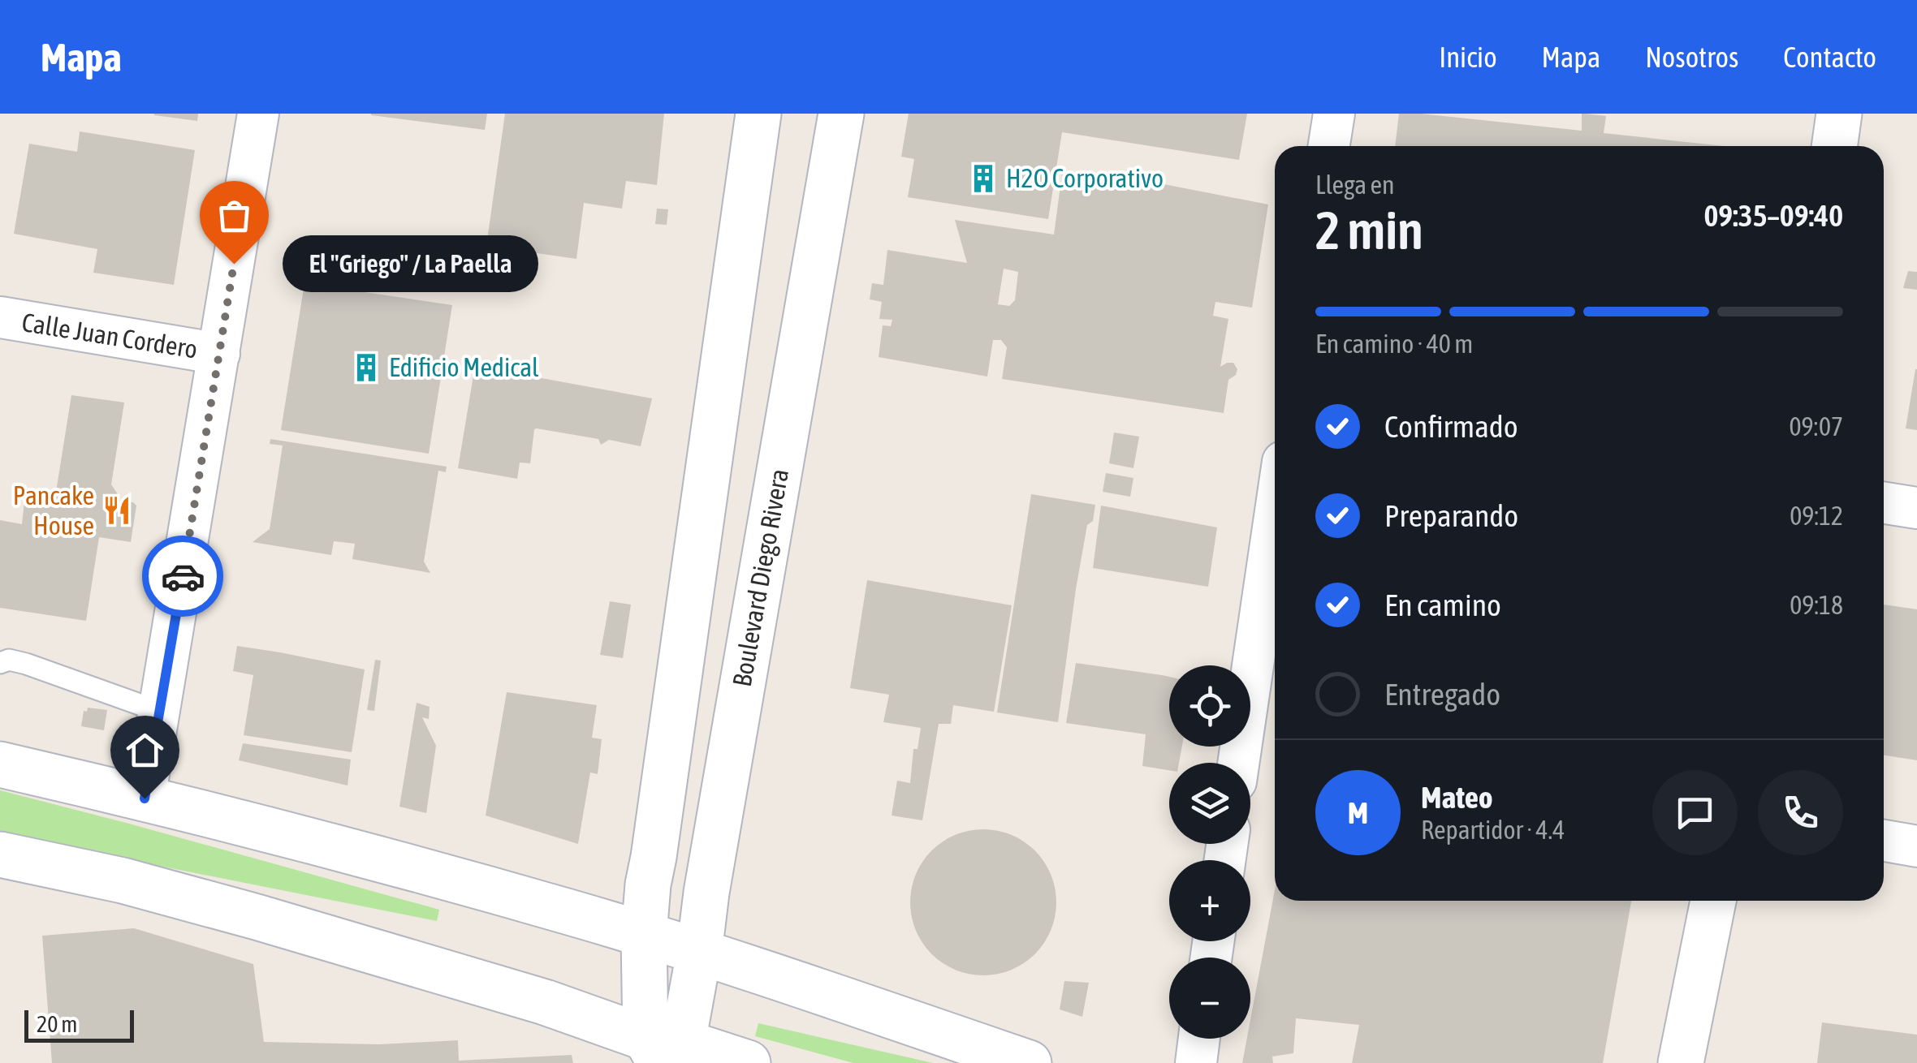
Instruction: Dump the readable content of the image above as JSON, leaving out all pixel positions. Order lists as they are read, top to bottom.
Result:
{
  "streets": {
    "street": ["Calle Juan Cordero", "Boulevard Diego Rivera"]
  },
  "places": {
    "building": ["H2O Corporativo", "Edificio Medical"],
    "other": ["El \"Griego\" / La Paella"],
    "restaurant": ["Pancake House"]
  },
  "scale_bar": "20 m",
  "page": {
    "header": "Mapa",
    "nav": [
      "Inicio",
      "Mapa",
      "Nosotros",
      "Contacto"
    ],
    "heading": ["2 min", "Llega en", "09:35–09:40"],
    "panel": ["Mateo", "Repartidor · 4.4"],
    "bubble": "El \"Griego\" / La Paella",
    "bar": "En camino · 40 m",
    "list": [
      ["Confirmado", "09:07"],
      ["Preparando", "09:12"],
      ["En camino", "09:18"],
      "Entregado"
    ],
    "map_buttons": ["+", "−"],
    "round": "M",
    "scale": "20 m"
  }
}
